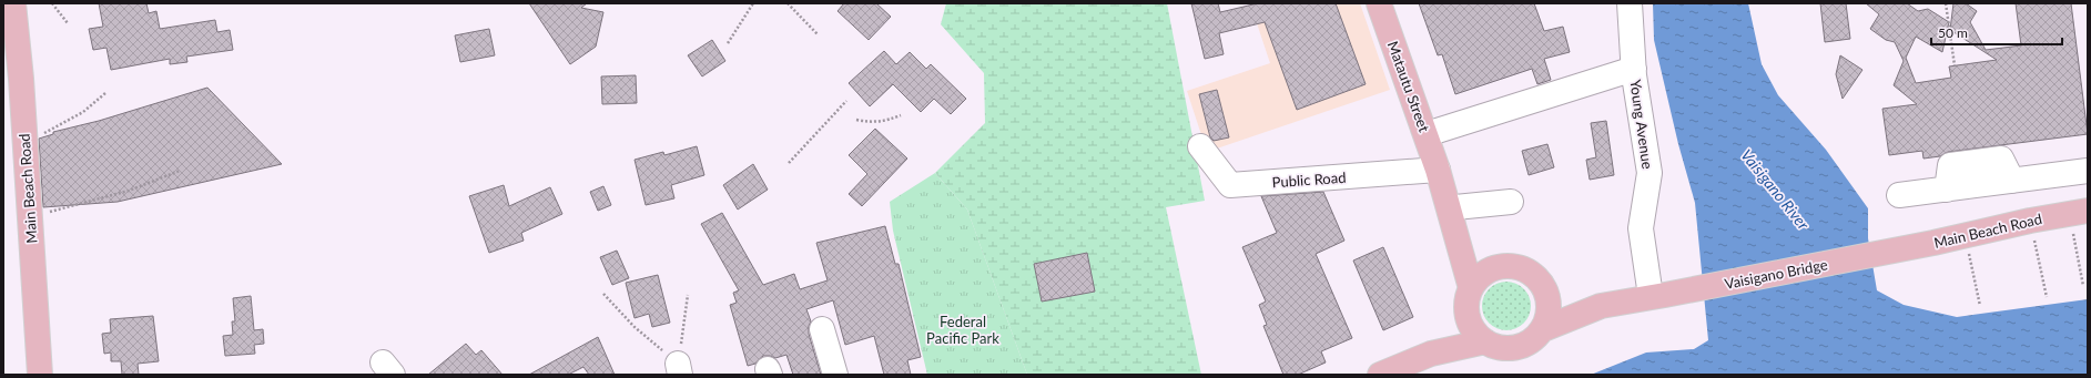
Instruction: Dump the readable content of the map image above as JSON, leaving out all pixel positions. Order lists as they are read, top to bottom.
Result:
{
  "streets": {
    "main road": ["Matautu Street", "Main Beach Road", "Vaisigano Bridge"],
    "street": ["Young Avenue", "Public Road"]
  },
  "crossings": [
    ["Matautu Street", "Public Road"],
    ["Young Avenue", "Vaisigano Bridge"],
    ["Main Beach Road", "Vaisigano Bridge"]
  ],
  "water": ["Vaisigano River"],
  "parks": ["Federal Pacific Park"],
  "scale_bar": "50 m"
}
